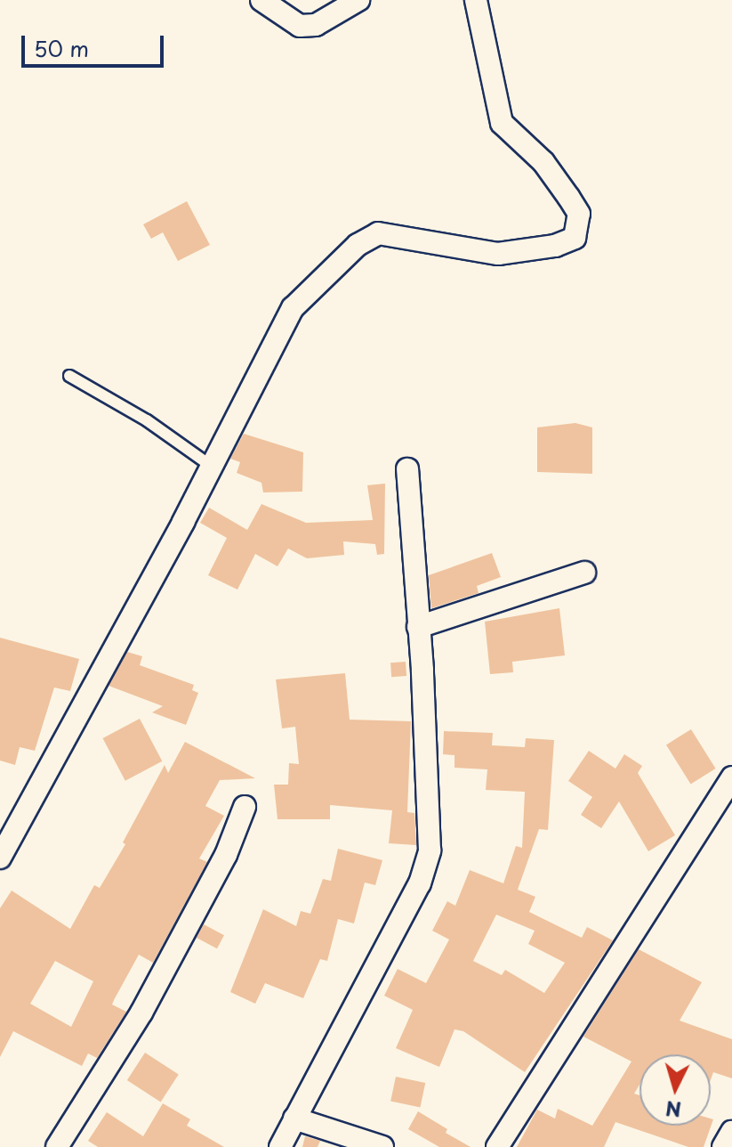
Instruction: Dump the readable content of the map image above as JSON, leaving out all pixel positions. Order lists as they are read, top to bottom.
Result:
{
  "scale_bar": "50 m",
  "north": "bottom"
}
